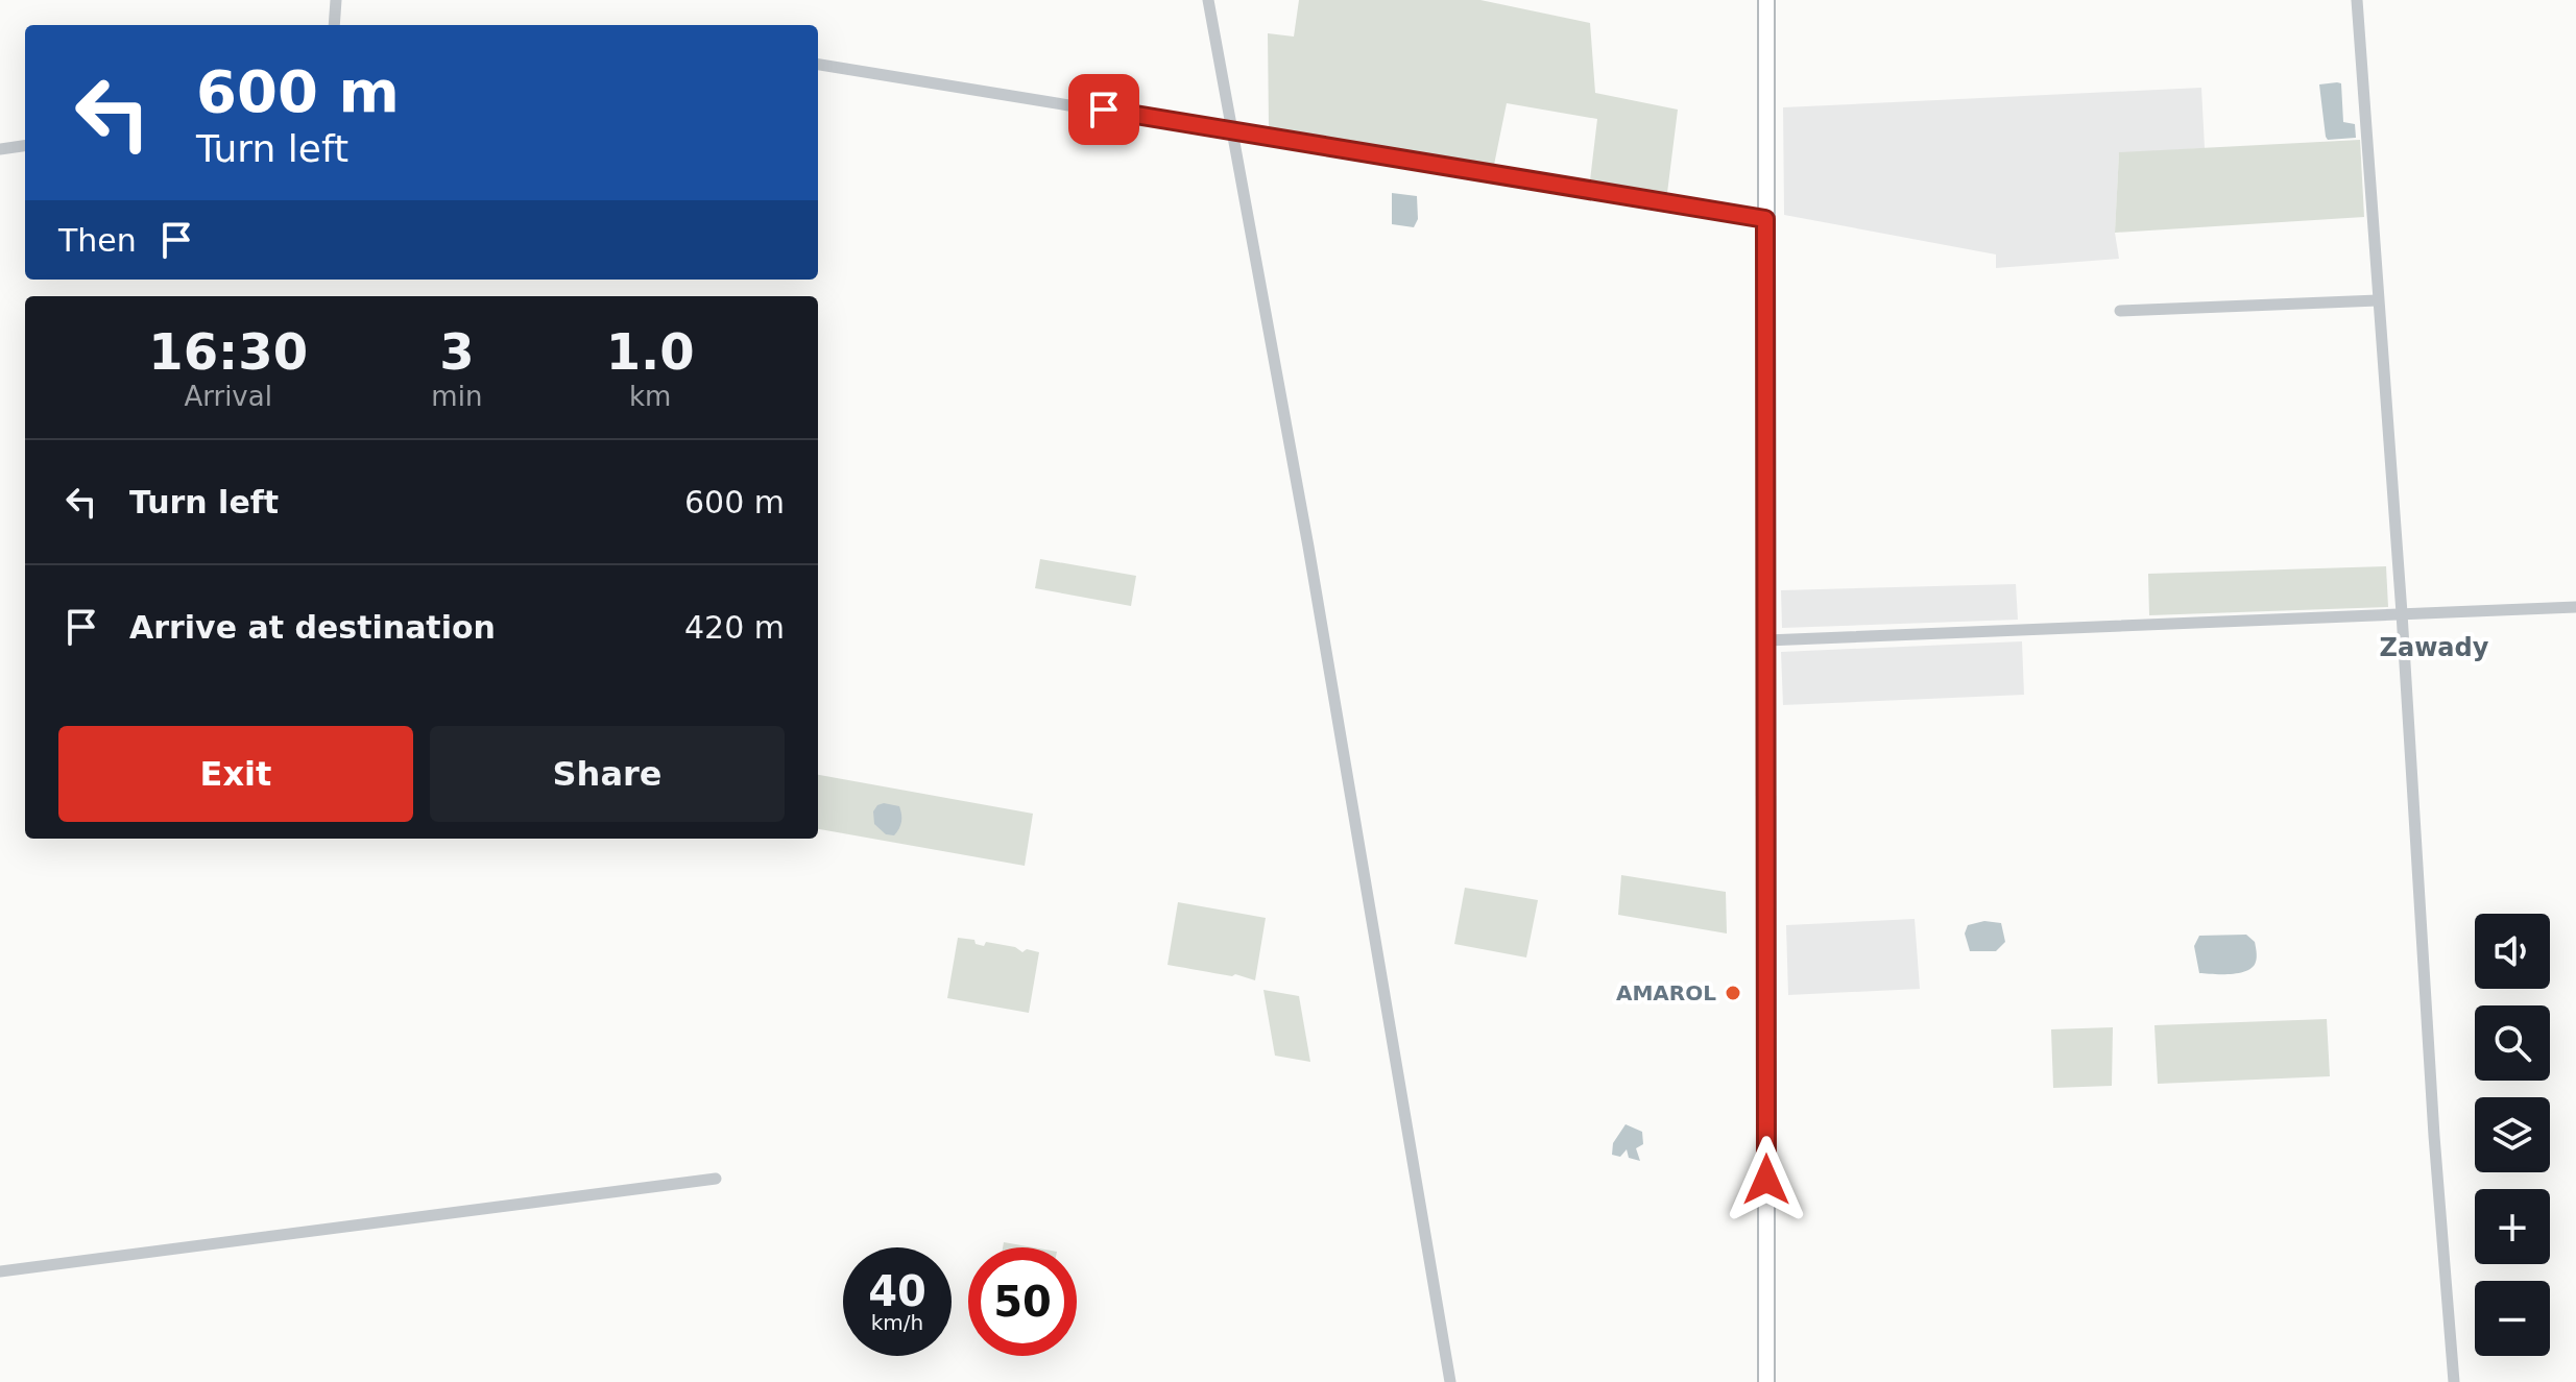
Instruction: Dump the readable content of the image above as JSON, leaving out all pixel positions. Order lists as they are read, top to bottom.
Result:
{
  "districts": ["Zawady"],
  "places": ["AMAROL"],
  "page": {
    "turn": ["600 m", "Turn left"],
    "then": "Then",
    "eta": [
      "16:30",
      "Arrival",
      "3",
      "min",
      "1.0",
      "km"
    ],
    "list": [
      {
        "name": "Turn left",
        "value": "600 m"
      },
      {
        "name": "Arrive at destination",
        "value": "420 m"
      }
    ],
    "buttons": ["Exit", "Share"],
    "map_buttons": ["+", "−"],
    "speed": "40 km/h",
    "limit": "50"
  }
}
